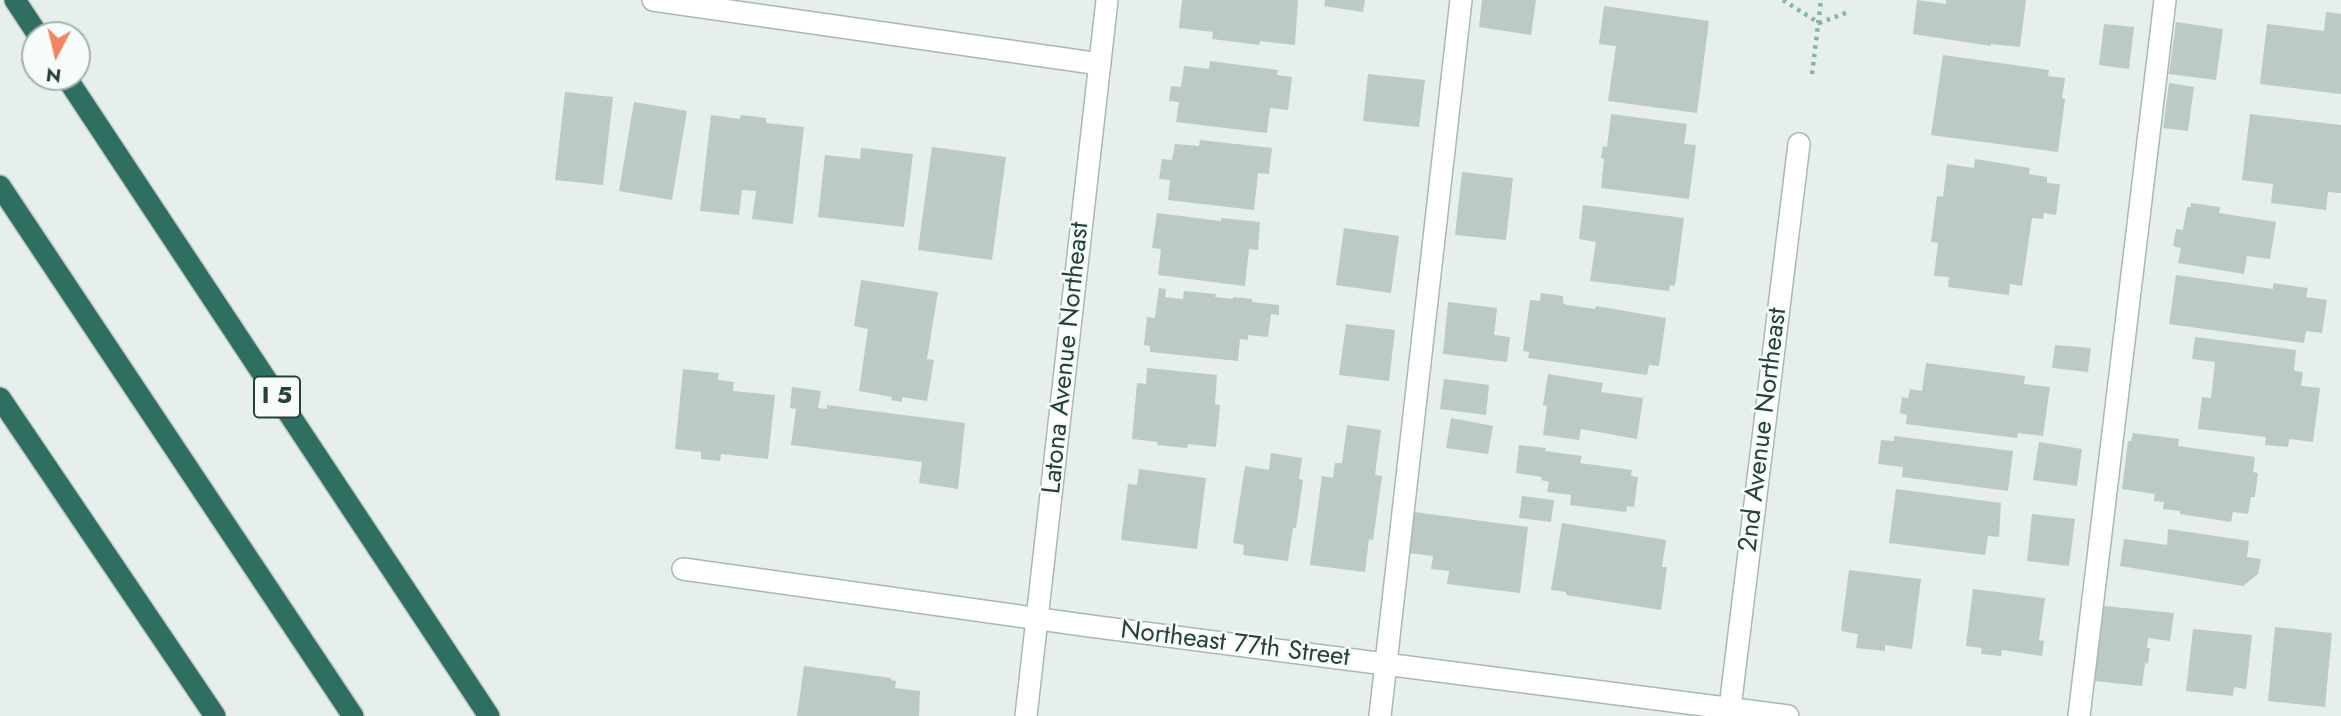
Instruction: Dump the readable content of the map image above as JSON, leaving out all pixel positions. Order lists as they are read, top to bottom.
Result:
{
  "streets": {
    "highway": ["I 5"],
    "street": ["Latona Avenue Northeast", "2nd Avenue Northeast", "Northeast 77th Street"]
  },
  "crossings": [
    ["Latona Avenue Northeast", "Northeast 77th Street"],
    ["2nd Avenue Northeast", "Northeast 77th Street"]
  ],
  "north": "bottom"
}
